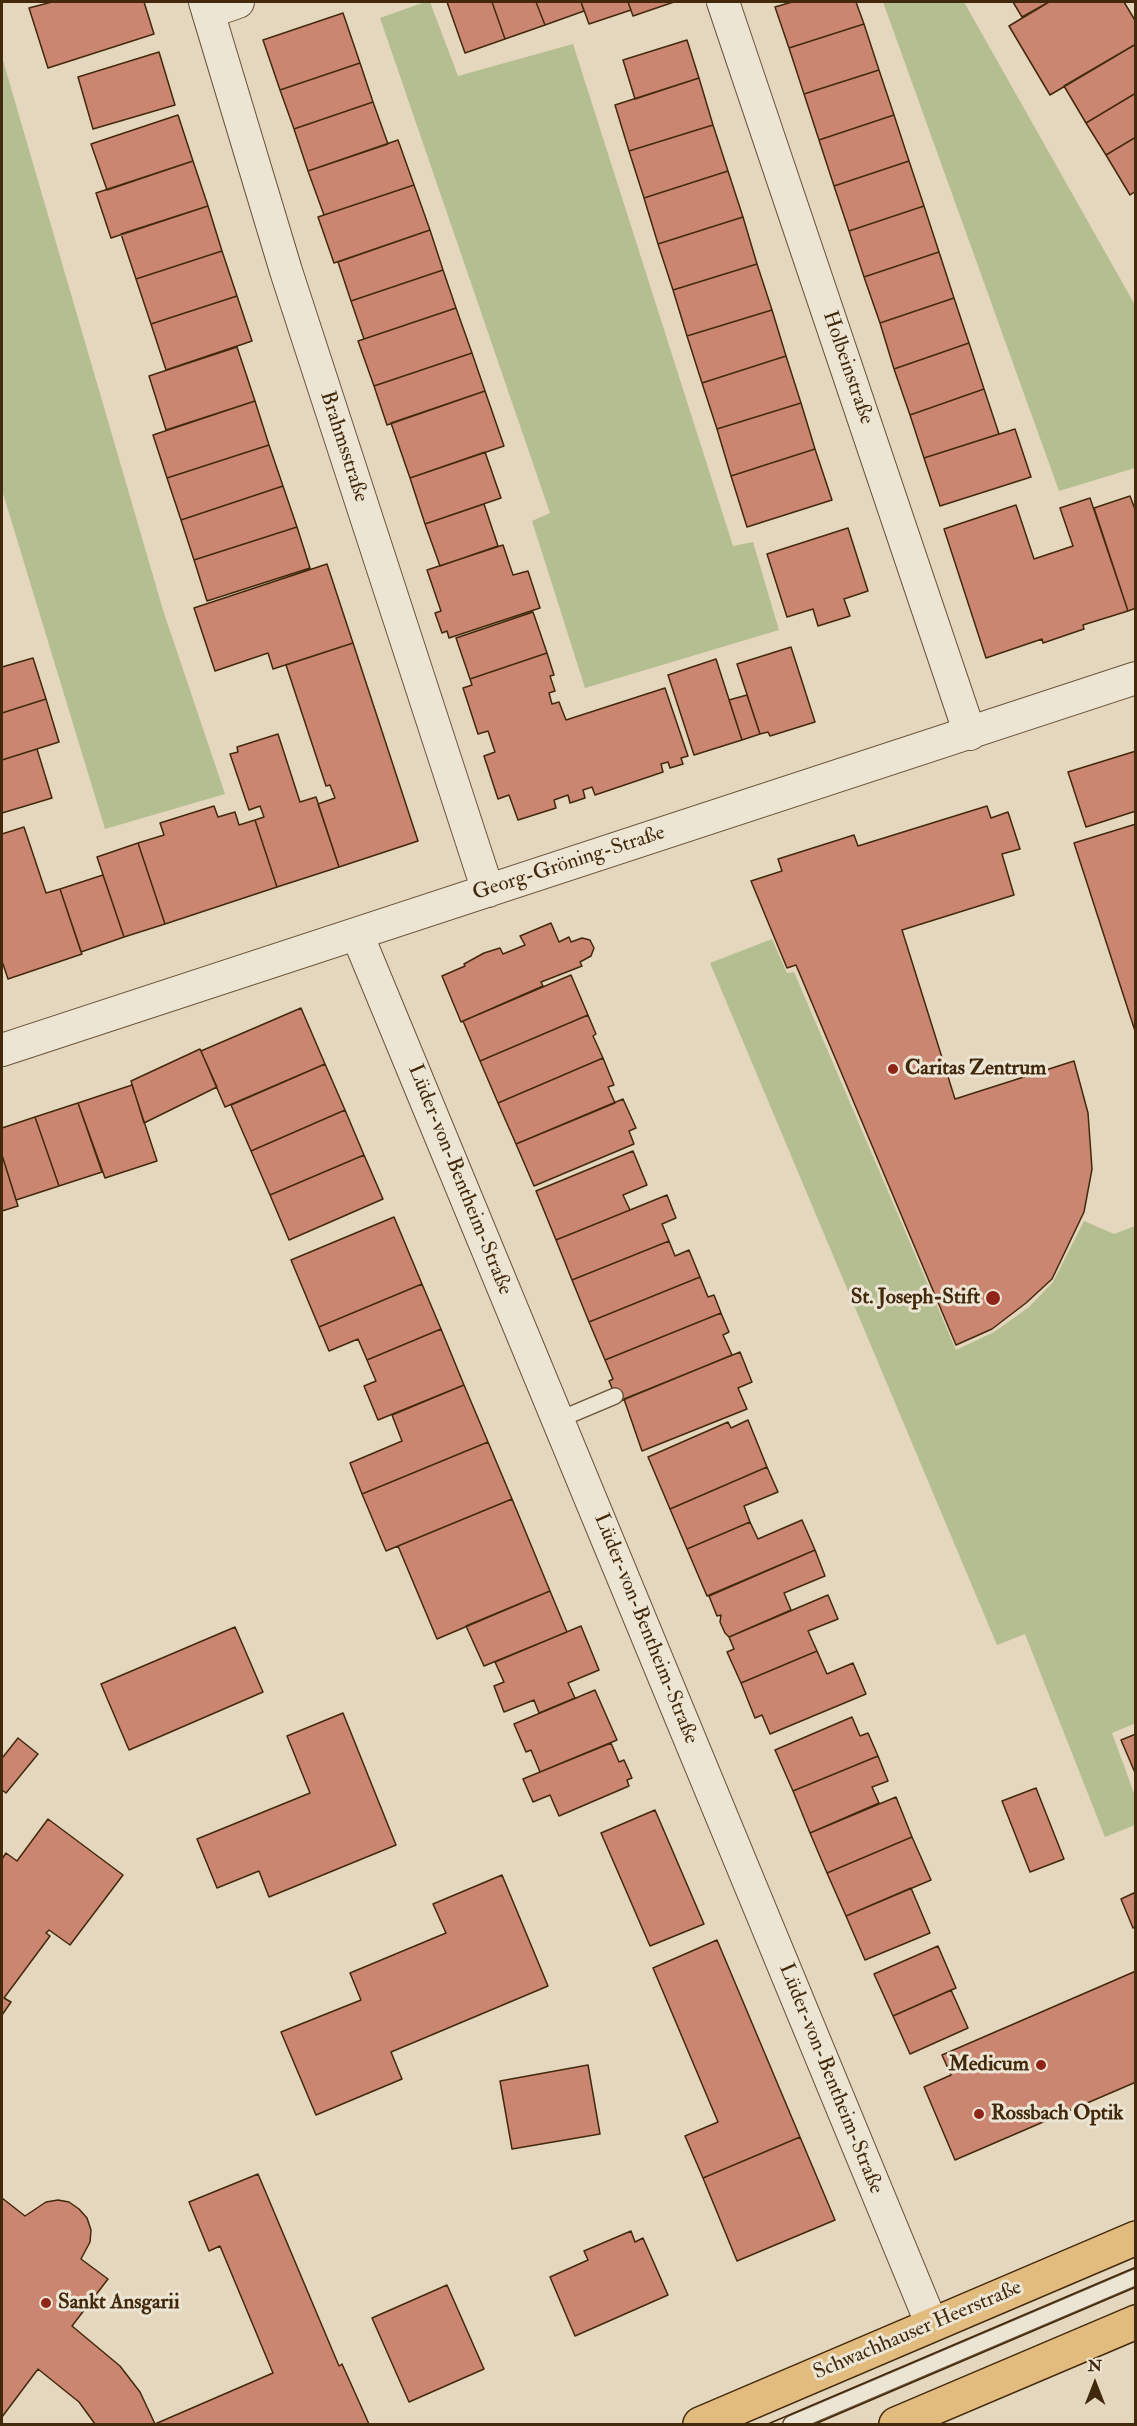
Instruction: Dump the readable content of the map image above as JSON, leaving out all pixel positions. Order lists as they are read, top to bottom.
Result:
{
  "streets": {
    "main road": ["Schwachhauser Heerstraße"],
    "street": [
      "Holbeinstraße",
      "Brahmsstraße",
      "Georg-Gröning-Straße",
      "Lüder-von-Bentheim-Straße"
    ]
  },
  "crossings": [
    ["Holbeinstraße", "Georg-Gröning-Straße"],
    ["Brahmsstraße", "Georg-Gröning-Straße"],
    ["Georg-Gröning-Straße", "Lüder-von-Bentheim-Straße"],
    ["Lüder-von-Bentheim-Straße", "Schwachhauser Heerstraße"]
  ],
  "places": [
    "Caritas Zentrum",
    "St. Joseph-Stift",
    "Medicum",
    "Rossbach Optik",
    "Sankt Ansgarii"
  ],
  "north": "top"
}
